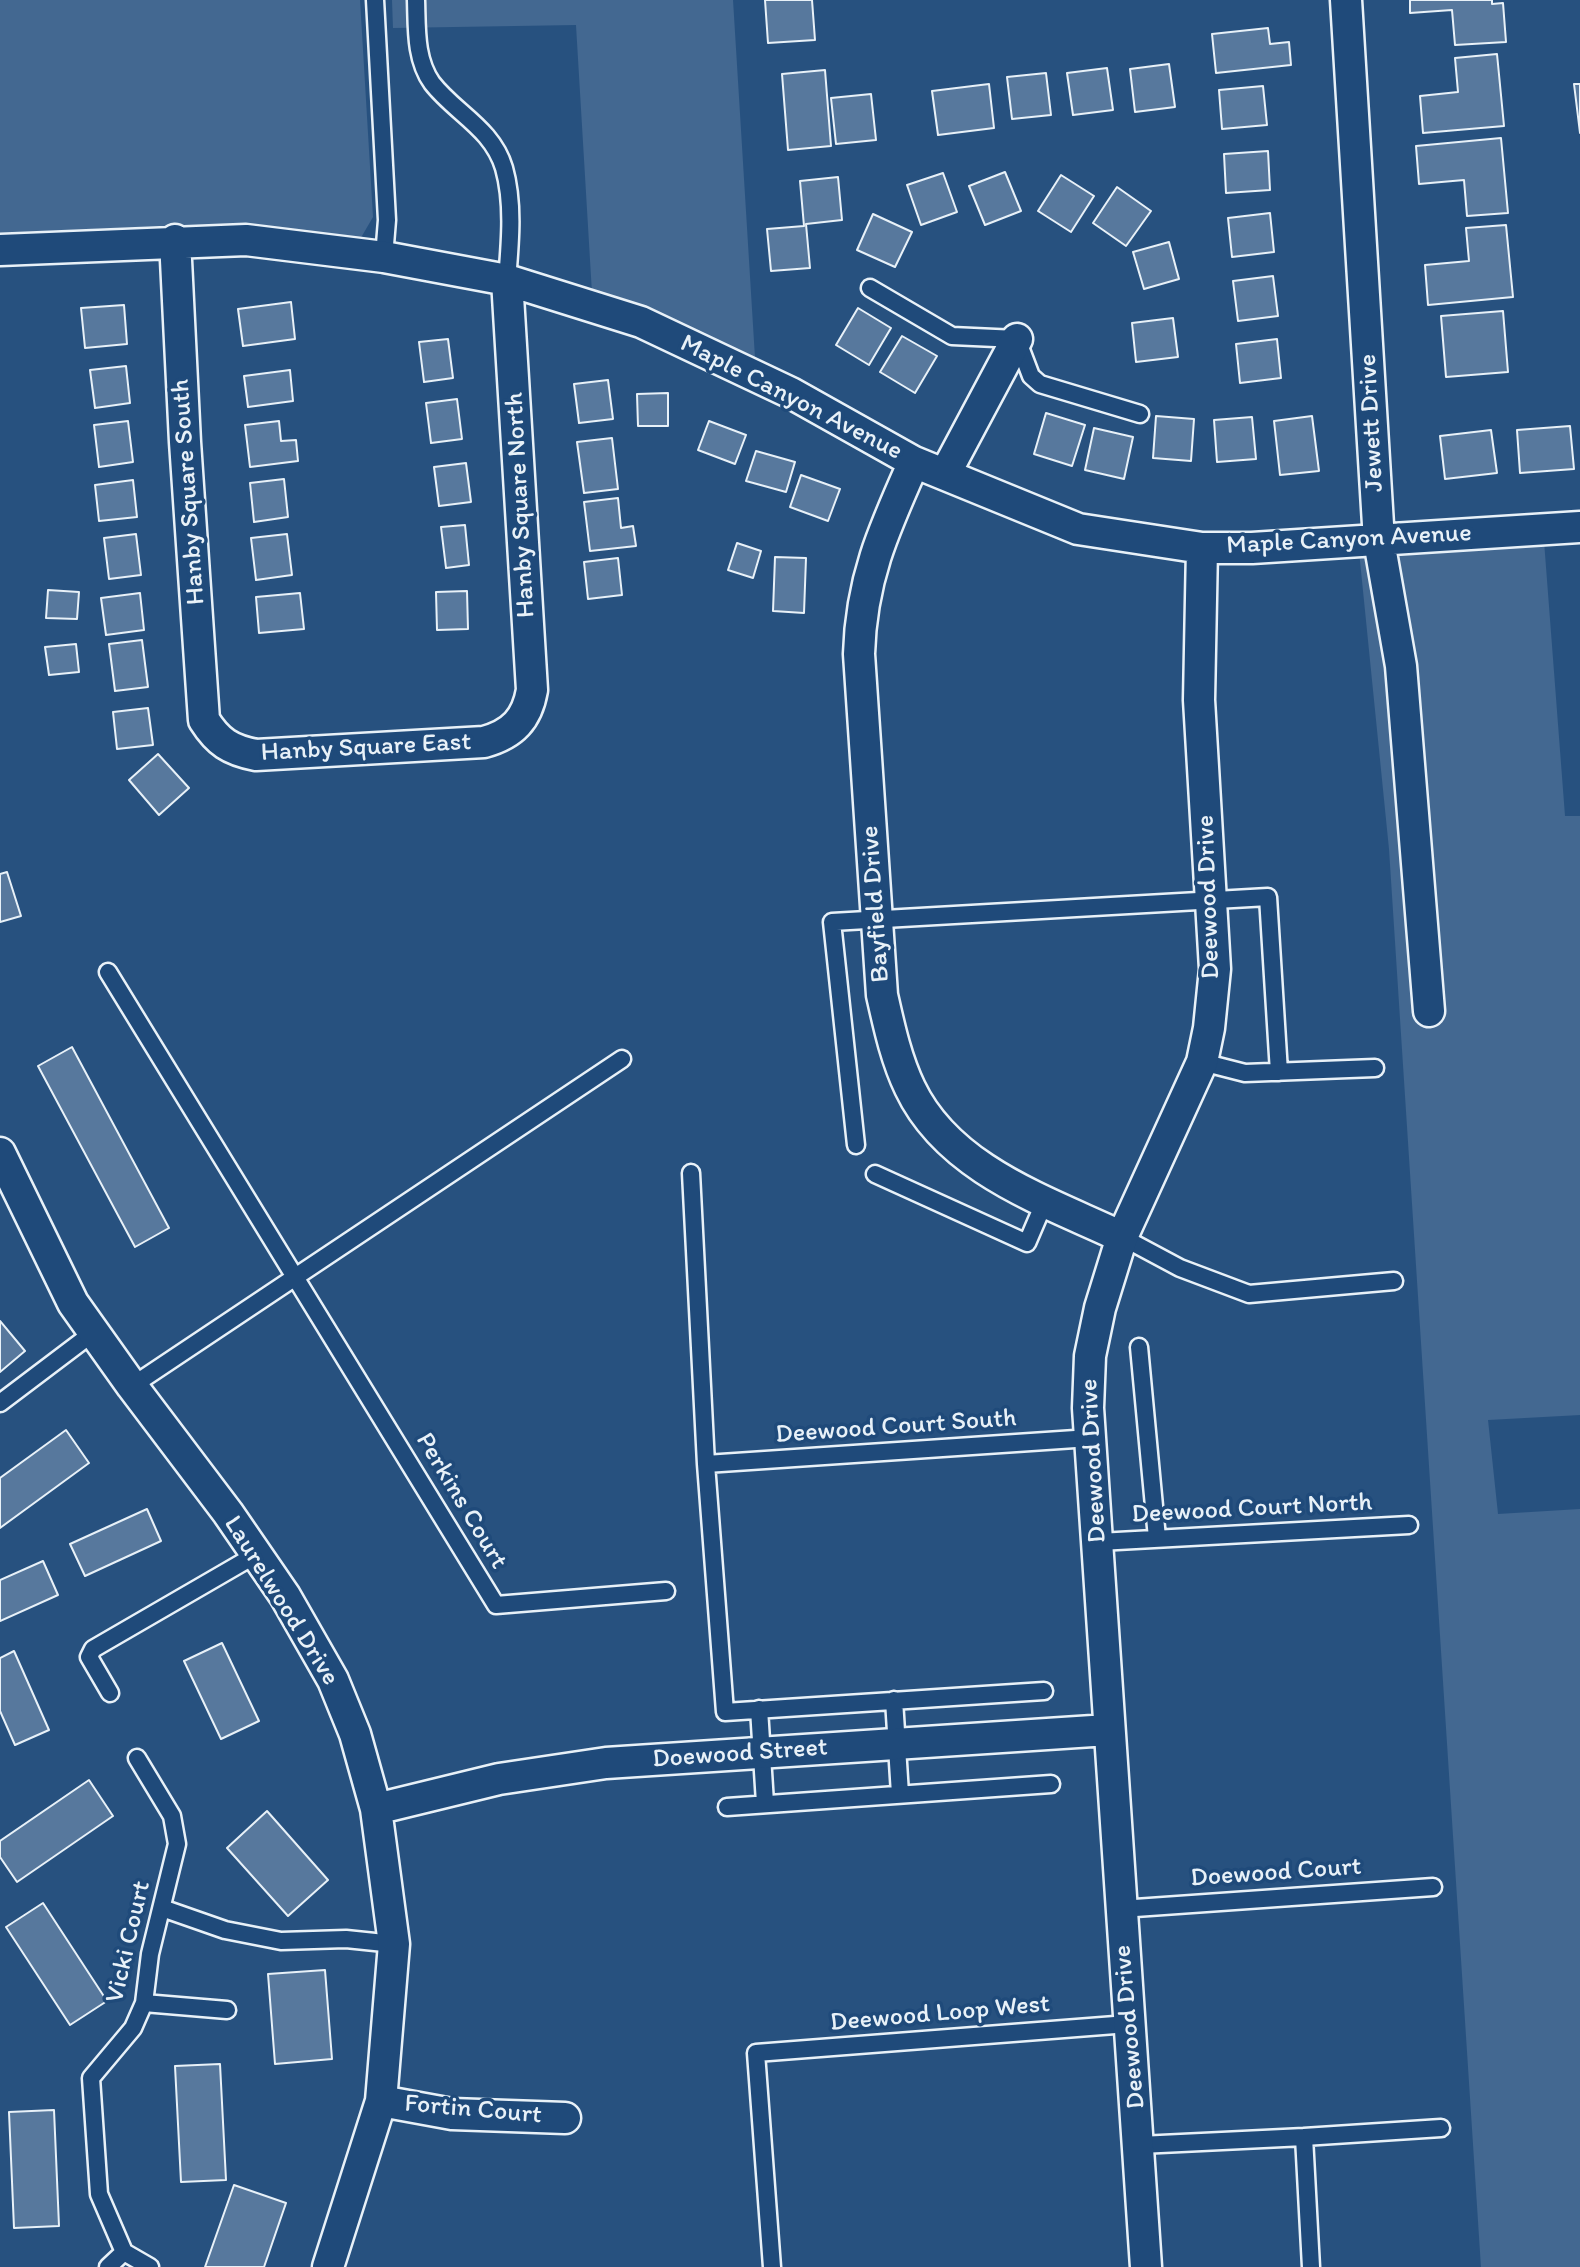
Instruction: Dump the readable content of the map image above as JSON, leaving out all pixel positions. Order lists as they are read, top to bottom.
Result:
{
  "streets": {
    "street": [
      "Maple Canyon Avenue",
      "Jewett Drive",
      "Hanby Square South",
      "Hanby Square North",
      "Hanby Square East",
      "Deewood Drive",
      "Bayfield Drive",
      "Laurelwood Drive",
      "Doewood Street",
      "Fortin Court"
    ],
    "lane": [
      "Deewood Court South",
      "Perkins Court",
      "Deewood Court North",
      "Doewood Court",
      "Vicki Court",
      "Deewood Loop West"
    ]
  },
  "crossings": [
    ["Maple Canyon Avenue", "Jewett Drive"],
    ["Maple Canyon Avenue", "Hanby Square South"],
    ["Maple Canyon Avenue", "Hanby Square North"],
    ["Maple Canyon Avenue", "Deewood Drive"],
    ["Maple Canyon Avenue", "Bayfield Drive"],
    ["Hanby Square South", "Hanby Square East"],
    ["Hanby Square North", "Hanby Square East"],
    ["Deewood Drive", "Bayfield Drive"],
    ["Deewood Drive", "Deewood Court South"],
    ["Deewood Drive", "Deewood Court North"],
    ["Deewood Drive", "Doewood Street"],
    ["Deewood Drive", "Doewood Court"],
    ["Deewood Drive", "Deewood Loop West"],
    ["Laurelwood Drive", "Doewood Street"],
    ["Laurelwood Drive", "Fortin Court"]
  ]
}
